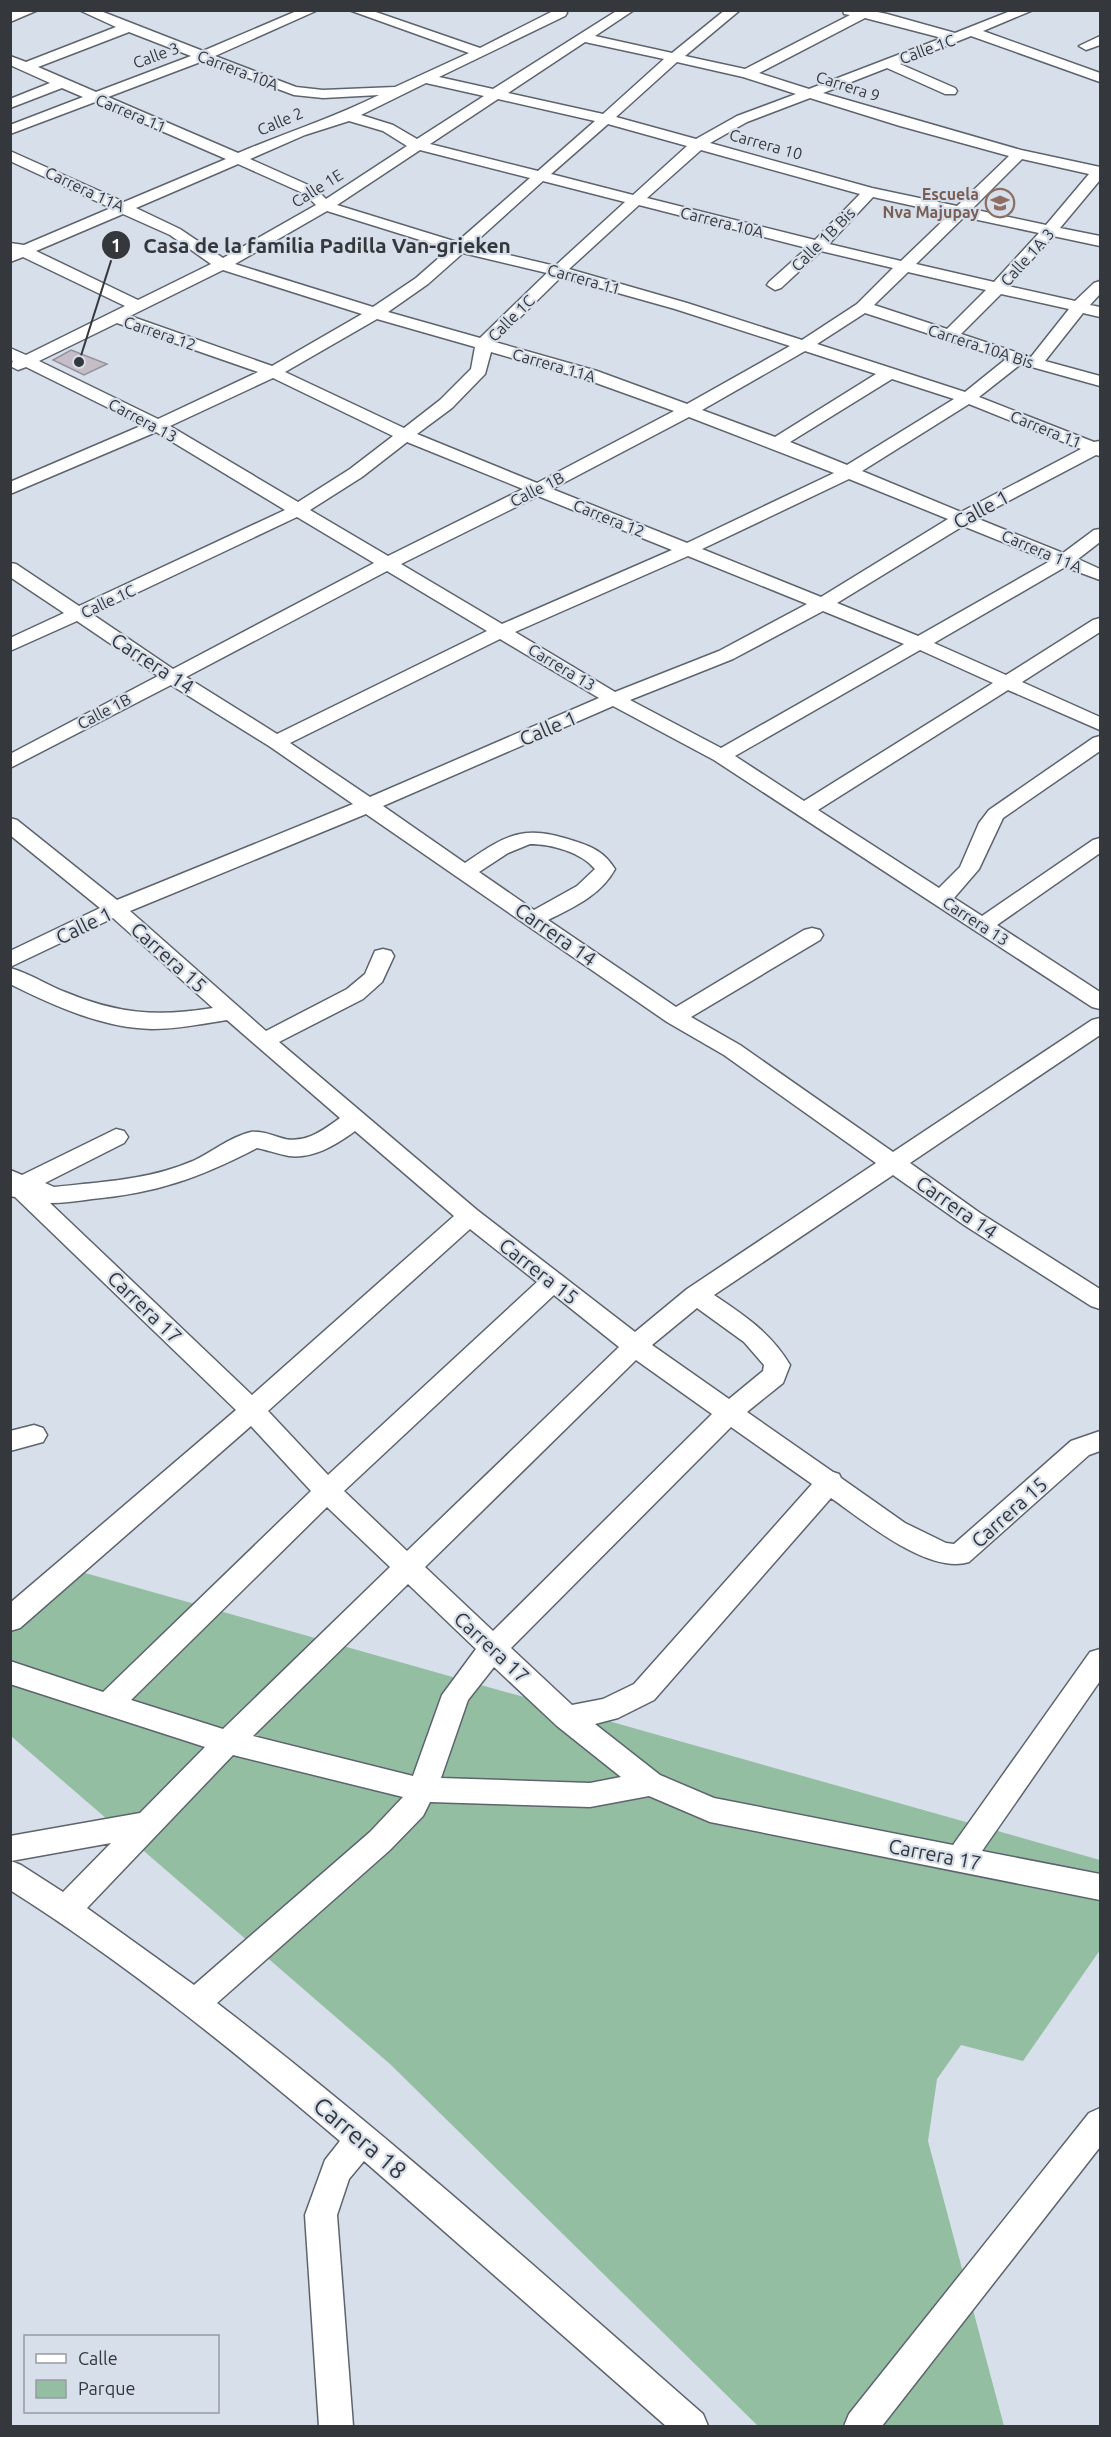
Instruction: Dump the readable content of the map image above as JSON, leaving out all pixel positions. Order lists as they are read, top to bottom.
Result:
{
  "streets": {
    "street": [
      "Calle 1C",
      "Calle 3",
      "Carrera 10A",
      "Carrera 9",
      "Carrera 11",
      "Calle 2",
      "Carrera 10",
      "Calle 1E",
      "Carrera 11A",
      "Calle 1B Bis",
      "Calle 1A 3",
      "Carrera 12",
      "Carrera 10A Bis",
      "Carrera 13",
      "Calle 1B",
      "Calle 1",
      "Carrera 14",
      "Carrera 15",
      "Carrera 17",
      "Carrera 18"
    ]
  },
  "crossings": [
    ["Calle 1C", "Carrera 10A"],
    ["Calle 1C", "Carrera 9"],
    ["Calle 1C", "Carrera 11"],
    ["Calle 1C", "Carrera 10"],
    ["Calle 1C", "Carrera 11A"],
    ["Calle 1C", "Carrera 12"],
    ["Calle 1C", "Carrera 13"],
    ["Calle 1C", "Carrera 14"],
    ["Calle 3", "Carrera 10A"],
    ["Calle 3", "Carrera 11"],
    ["Carrera 10A", "Calle 2"],
    ["Carrera 10A", "Calle 1E"],
    ["Carrera 10A", "Calle 1B Bis"],
    ["Carrera 10A", "Calle 1A 3"],
    ["Carrera 10A", "Calle 1B"],
    ["Carrera 9", "Calle 2"],
    ["Carrera 9", "Calle 1E"],
    ["Carrera 9", "Calle 1A 3"],
    ["Carrera 9", "Calle 1B"],
    ["Carrera 11", "Calle 2"],
    ["Carrera 11", "Calle 1E"],
    ["Carrera 11", "Calle 1B"],
    ["Carrera 11", "Calle 1"],
    ["Calle 2", "Carrera 10"],
    ["Calle 2", "Carrera 11A"],
    ["Calle 2", "Carrera 12"],
    ["Carrera 10", "Calle 1E"],
    ["Carrera 10", "Calle 1B Bis"],
    ["Carrera 10", "Calle 1A 3"],
    ["Carrera 10", "Calle 1B"],
    ["Calle 1E", "Carrera 11A"],
    ["Calle 1E", "Carrera 12"],
    ["Calle 1E", "Carrera 13"],
    ["Carrera 11A", "Calle 1B"],
    ["Carrera 11A", "Calle 1"],
    ["Calle 1A 3", "Carrera 10A Bis"],
    ["Carrera 12", "Calle 1B"],
    ["Carrera 12", "Calle 1"],
    ["Carrera 10A Bis", "Calle 1B"],
    ["Carrera 13", "Calle 1B"],
    ["Carrera 13", "Calle 1"],
    ["Calle 1B", "Carrera 14"],
    ["Calle 1", "Carrera 14"],
    ["Calle 1", "Carrera 15"]
  ],
  "places": {
    "school or university": ["Escuela Nva Majupay"],
    "other": ["Casa de la familia Padilla Van-grieken"]
  },
  "legend": ["Calle", "Parque"]
}
